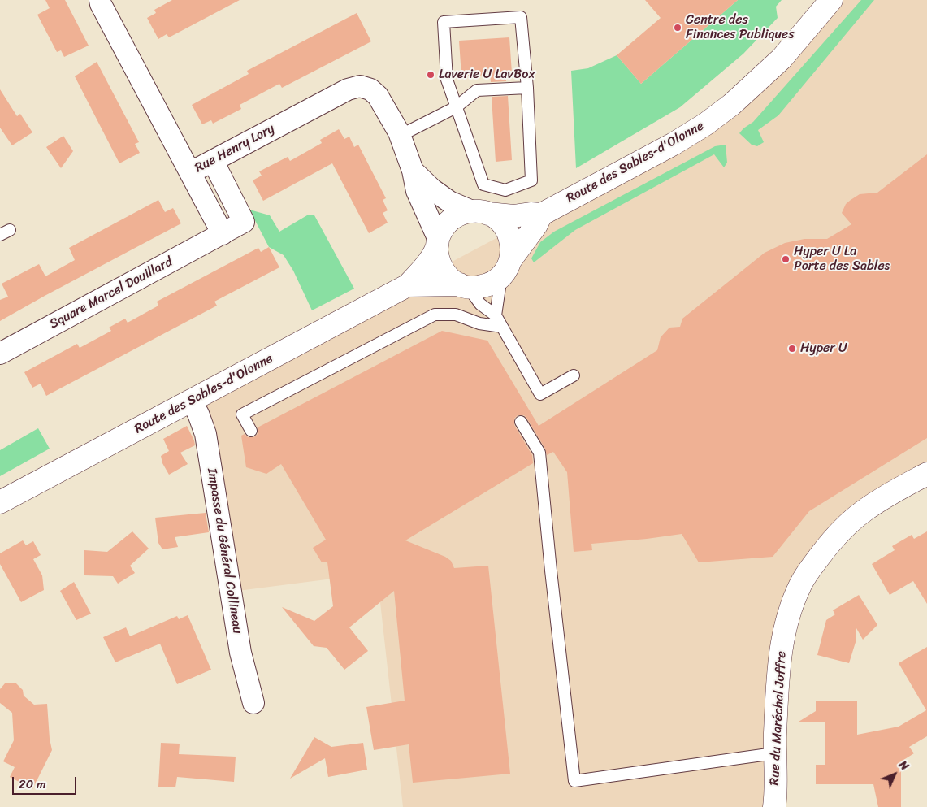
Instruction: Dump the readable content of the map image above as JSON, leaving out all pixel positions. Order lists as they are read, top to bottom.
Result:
{
  "streets": {
    "main road": ["Route des Sables-d'Olonne", "Rue du Maréchal Joffre"],
    "street": ["Rue Henry Lory", "Square Marcel Douillard", "Impasse du Général Collineau"]
  },
  "crossings": [
    ["Rue Henry Lory", "Route des Sables-d'Olonne"],
    ["Rue Henry Lory", "Square Marcel Douillard"],
    ["Route des Sables-d'Olonne", "Impasse du Général Collineau"]
  ],
  "places": [
    "Centre des Finances Publiques",
    "Laverie U LavBox",
    "Hyper U La Porte des Sables",
    "Hyper U"
  ],
  "scale_bar": "20 m",
  "north": "top right"
}
